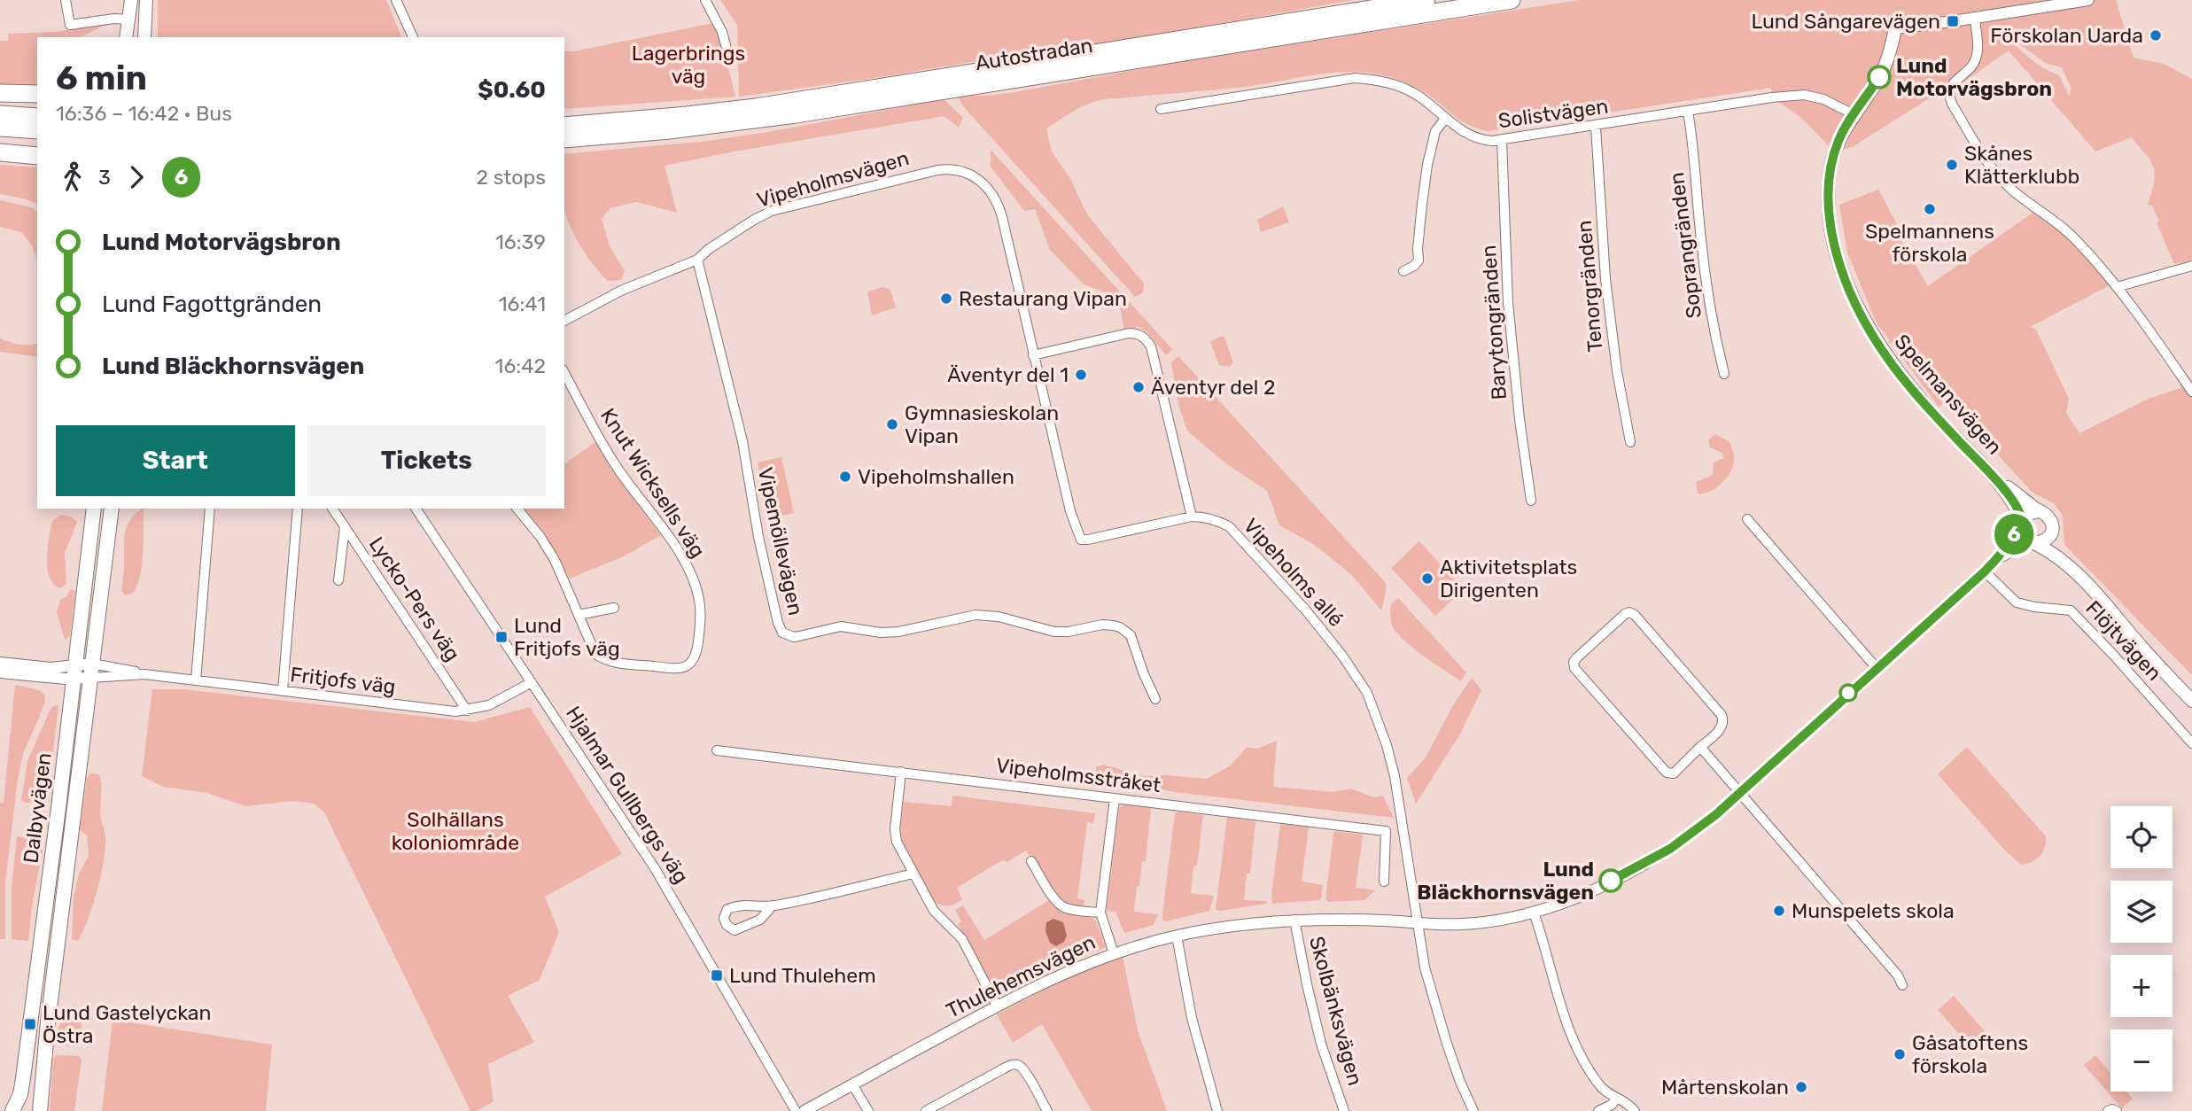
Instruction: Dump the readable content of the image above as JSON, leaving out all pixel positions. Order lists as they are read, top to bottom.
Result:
{
  "streets": {
    "highway": ["Autostradan"],
    "main road": ["Spelmansvägen", "Dalbyvägen"],
    "street": [
      "Solistvägen",
      "Vipeholmsvägen",
      "Soprangränden",
      "Tenorgränden",
      "Barytongränden",
      "Knut Wicksells väg",
      "Vipemöllevägen",
      "Vipeholms allé",
      "Lycko-Pers väg",
      "Flöjtvägen",
      "Fritjofs väg",
      "Vipeholmsstråket",
      "Hjalmar Gullbergs väg",
      "Thulehemsvägen",
      "Skolbänksvägen"
    ]
  },
  "crossings": [
    ["Solistvägen", "Soprangränden"],
    ["Solistvägen", "Tenorgränden"],
    ["Solistvägen", "Barytongränden"],
    ["Solistvägen", "Spelmansvägen"],
    ["Vipeholmsvägen", "Vipemöllevägen"],
    ["Vipeholmsvägen", "Vipeholms allé"],
    ["Spelmansvägen", "Thulehemsvägen"],
    ["Vipeholms allé", "Thulehemsvägen"],
    ["Lycko-Pers väg", "Fritjofs väg"],
    ["Flöjtvägen", "Thulehemsvägen"],
    ["Fritjofs väg", "Hjalmar Gullbergs väg"],
    ["Fritjofs väg", "Dalbyvägen"],
    ["Thulehemsvägen", "Skolbänksvägen"]
  ],
  "parks": ["Lagerbrings väg", "Solhällans koloniområde"],
  "places": {
    "transit": [
      "Lund Sångarevägen",
      "Lund Fritjofs väg",
      "Lund Thulehem",
      "Lund Gastelyckan Östra"
    ],
    "other": [
      "Förskolan Uarda",
      "Lund Motorvägsbron",
      "Skånes Klätterklubb",
      "Spelmannens förskola",
      "Restaurang Vipan",
      "Äventyr del 1",
      "Äventyr del 2",
      "Gymnasieskolan Vipan",
      "Vipeholmshallen",
      "Aktivitetsplats Dirigenten",
      "Lund Bläckhornsvägen",
      "Munspelets skola",
      "Gåsatoftens förskola",
      "Mårtenskolan"
    ]
  },
  "lines": ["bus line 6"],
  "page": {
    "on_map": "6",
    "heading": ["6 min", "16:36 – 16:42 · Bus", "$0.60"],
    "legs": ["3", "6", "2 stops"],
    "list": [
      {
        "name": "Lund Motorvägsbron",
        "value": "16:39"
      },
      {
        "name": "Lund Fagottgränden",
        "value": "16:41"
      },
      {
        "name": "Lund Bläckhornsvägen",
        "value": "16:42"
      }
    ],
    "buttons": ["Start", "Tickets"],
    "map_buttons": ["+", "−"]
  }
}
